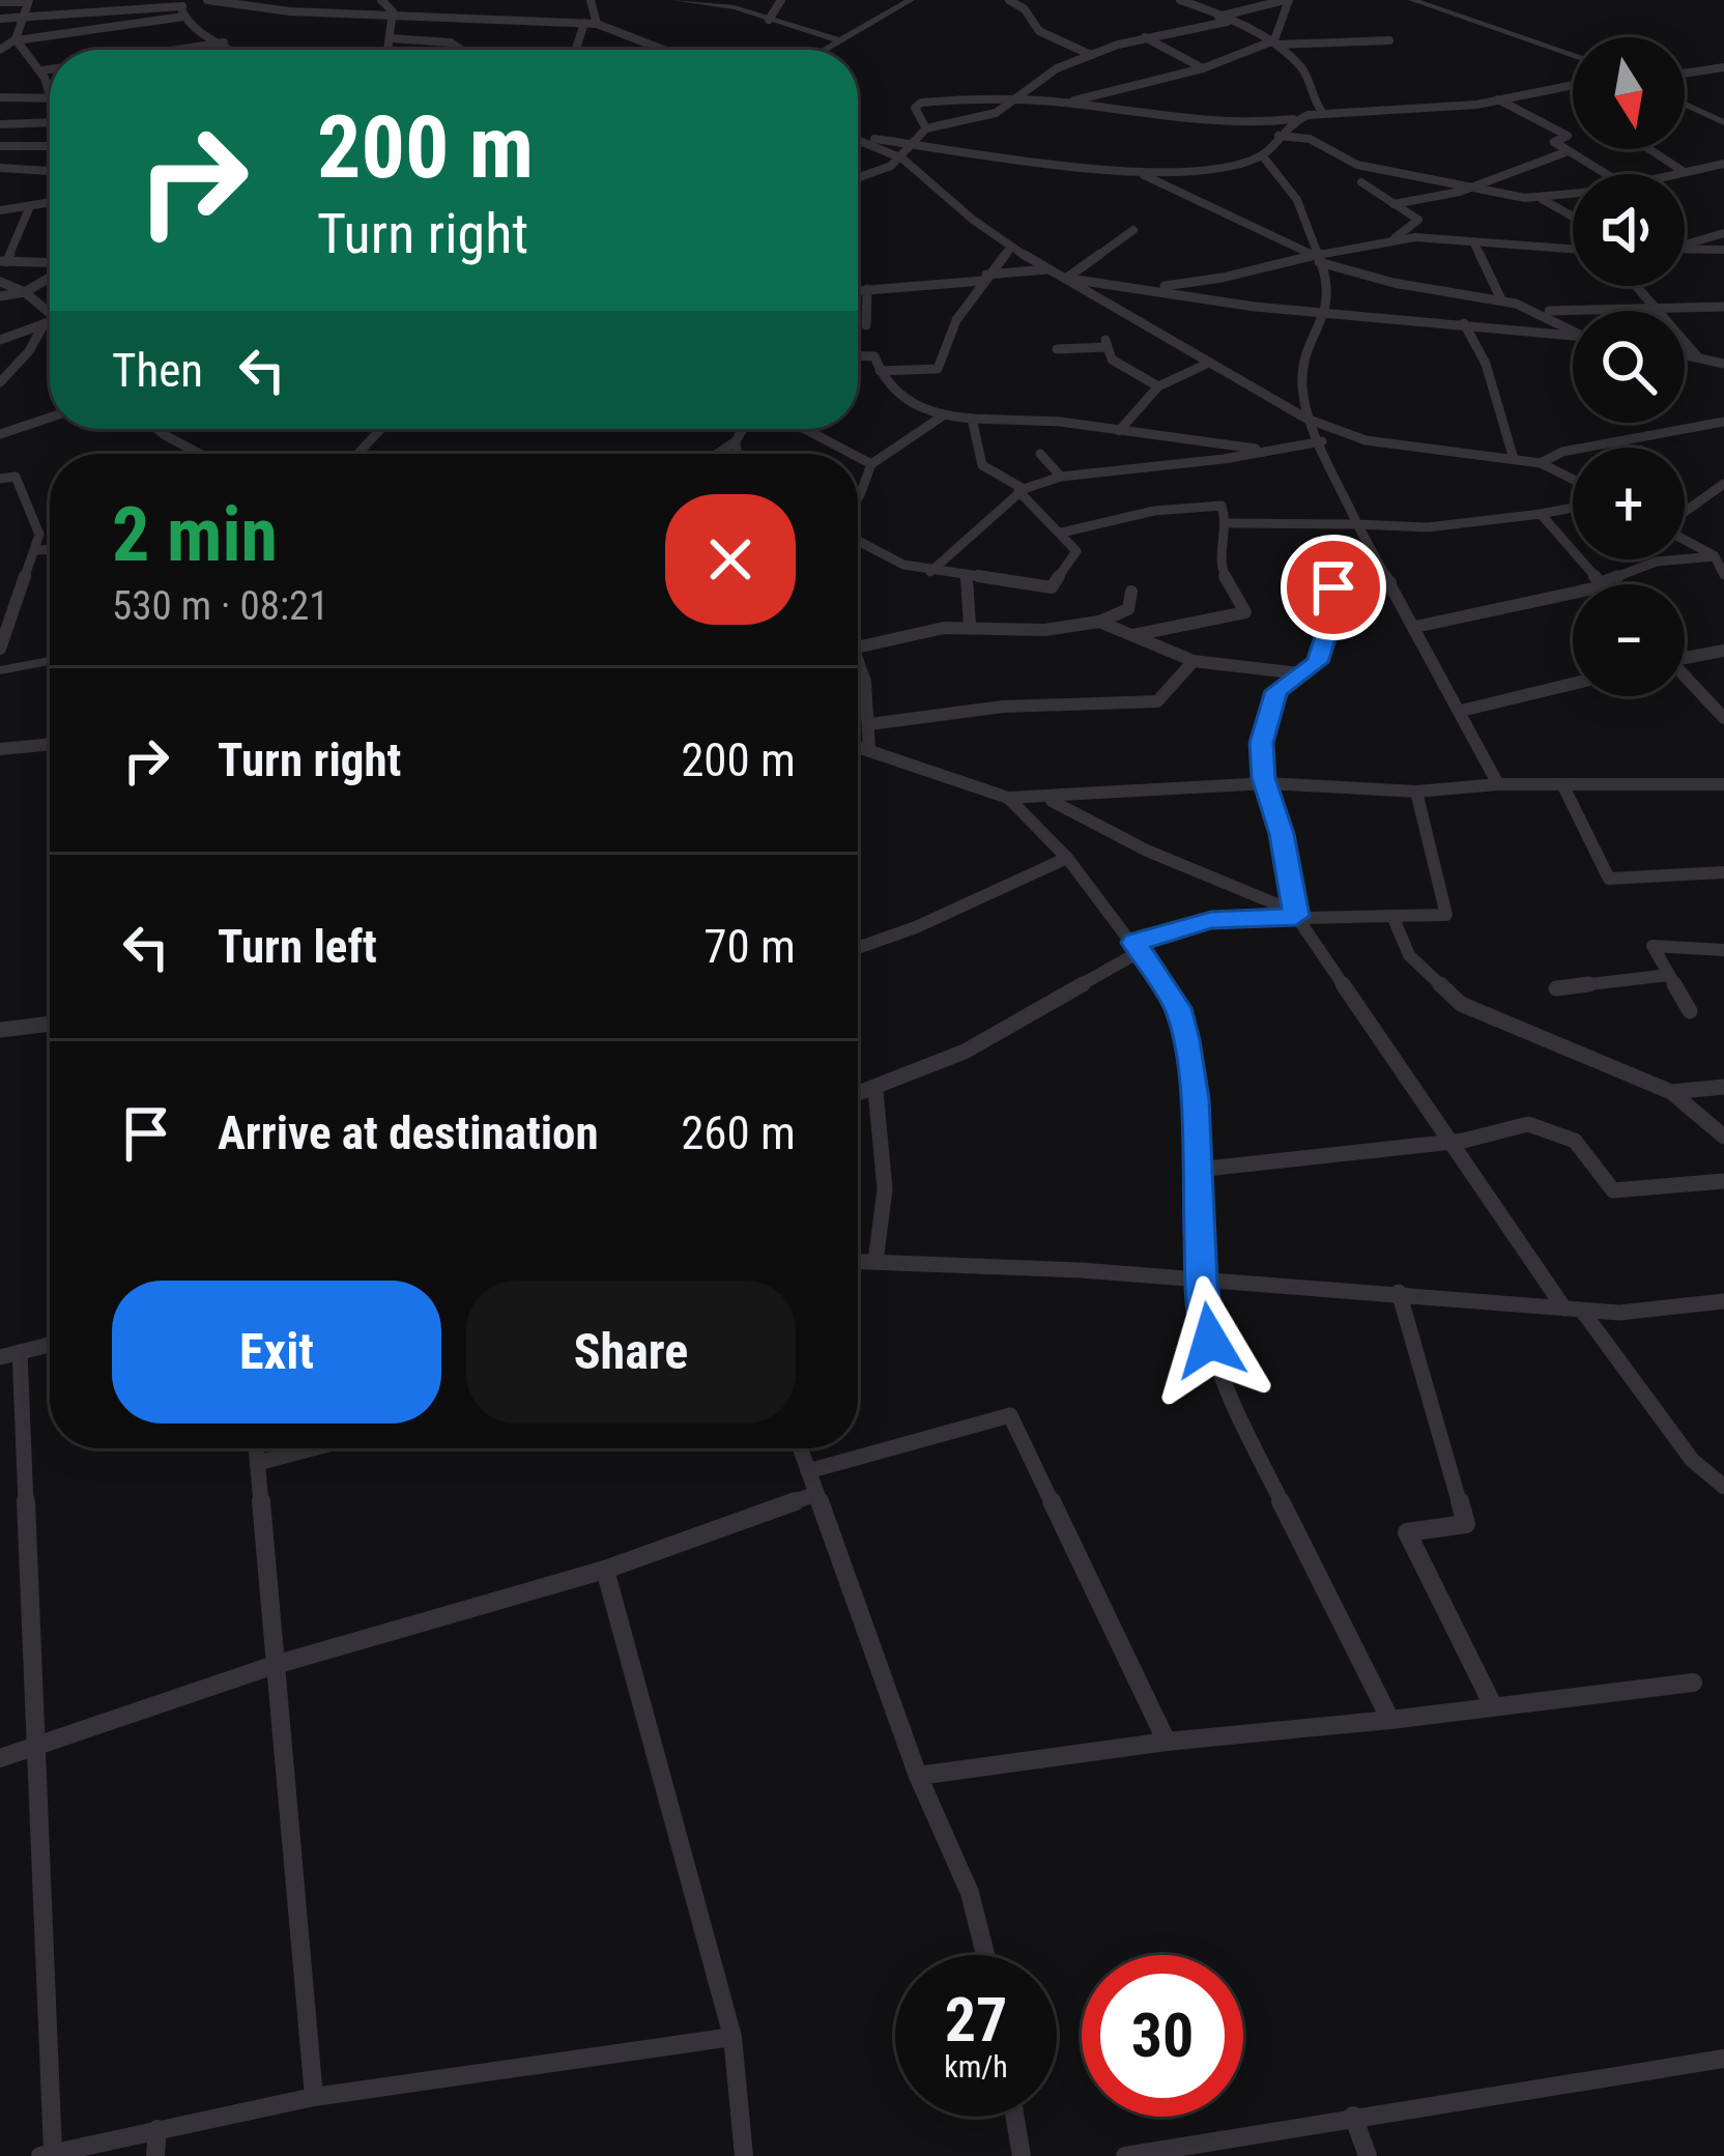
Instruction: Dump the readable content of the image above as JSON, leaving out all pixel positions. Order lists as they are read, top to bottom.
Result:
{
  "north": "bottom",
  "page": {
    "map_buttons": ["+", "−"],
    "turn": ["200 m", "Turn right"],
    "then": "Then",
    "heading": ["2 min", "530 m · 08:21"],
    "list": [
      {
        "name": "Turn right",
        "value": "200 m"
      },
      {
        "name": "Turn left",
        "value": "70 m"
      },
      {
        "name": "Arrive at destination",
        "value": "260 m"
      }
    ],
    "buttons": ["Exit", "Share"],
    "speed": "27 km/h",
    "limit": "30"
  }
}
